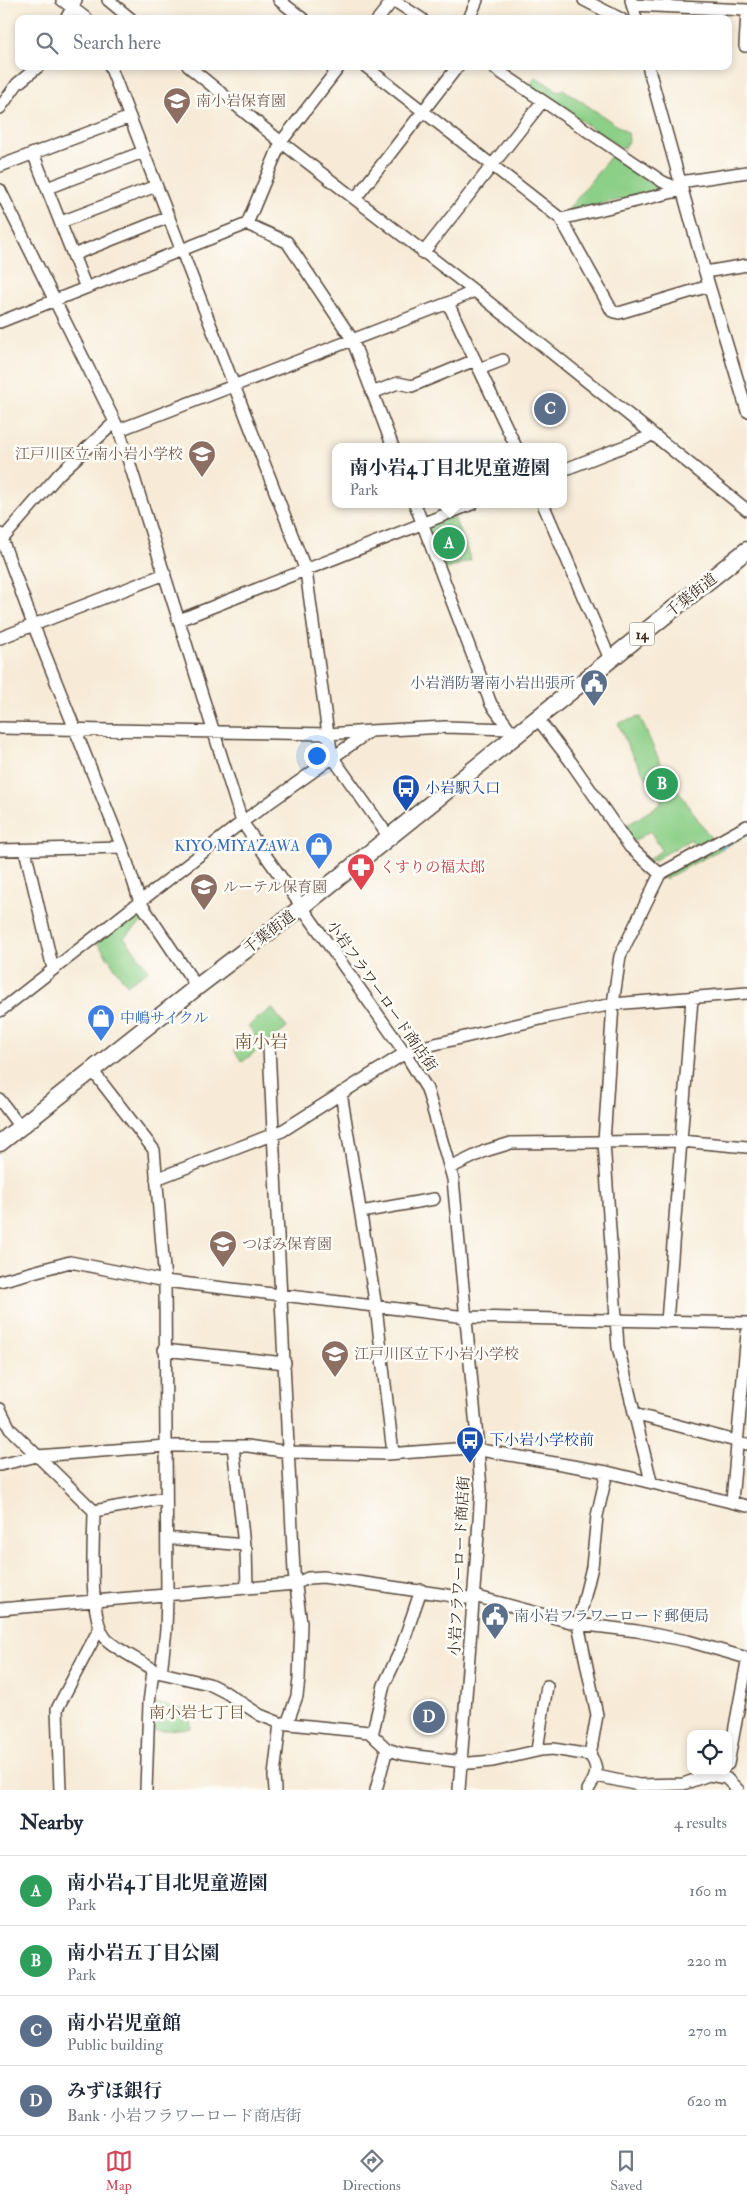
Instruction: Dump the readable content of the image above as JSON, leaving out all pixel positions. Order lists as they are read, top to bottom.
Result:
{
  "streets": {
    "highway": ["千葉街道", "14"],
    "street": ["小岩フラワーロード商店街"]
  },
  "crossings": [
    ["千葉街道", "小岩フラワーロード商店街"]
  ],
  "districts": ["南小岩", "南小岩七丁目"],
  "places": {
    "school or university": [
      "南小岩保育園",
      "江戸川区立 南小岩小学校",
      "ルーテル保育園",
      "つぼみ保育園",
      "江戸川区立下小岩小学校"
    ],
    "public building": ["小岩消防署南小岩出張所", "南小岩フラワーロード郵便局"],
    "bus stop": ["小岩駅入口", "下小岩小学校前"],
    "shop": ["KIYO MIYAZAWA", "中嶋サイクル"],
    "pharmacy": ["くすりの福太郎"]
  },
  "page": {
    "search": "Search here",
    "pins": [
      "C",
      "A",
      "B",
      "D"
    ],
    "popup": ["南小岩4丁目北児童遊園", "Park"],
    "heading": ["Nearby", "4 results"],
    "list": [
      {
        "mark": "A",
        "name": "南小岩4丁目北児童遊園",
        "note": "Park",
        "value": "160 m"
      },
      {
        "mark": "B",
        "name": "南小岩五丁目公園",
        "note": "Park",
        "value": "220 m"
      },
      {
        "mark": "C",
        "name": "南小岩児童館",
        "note": "Public building",
        "value": "270 m"
      },
      {
        "mark": "D",
        "name": "みずほ銀行",
        "note": "Bank · 小岩フラワーロード商店街",
        "value": "620 m"
      }
    ],
    "nav": ["Map", "Directions", "Saved"]
  }
}
